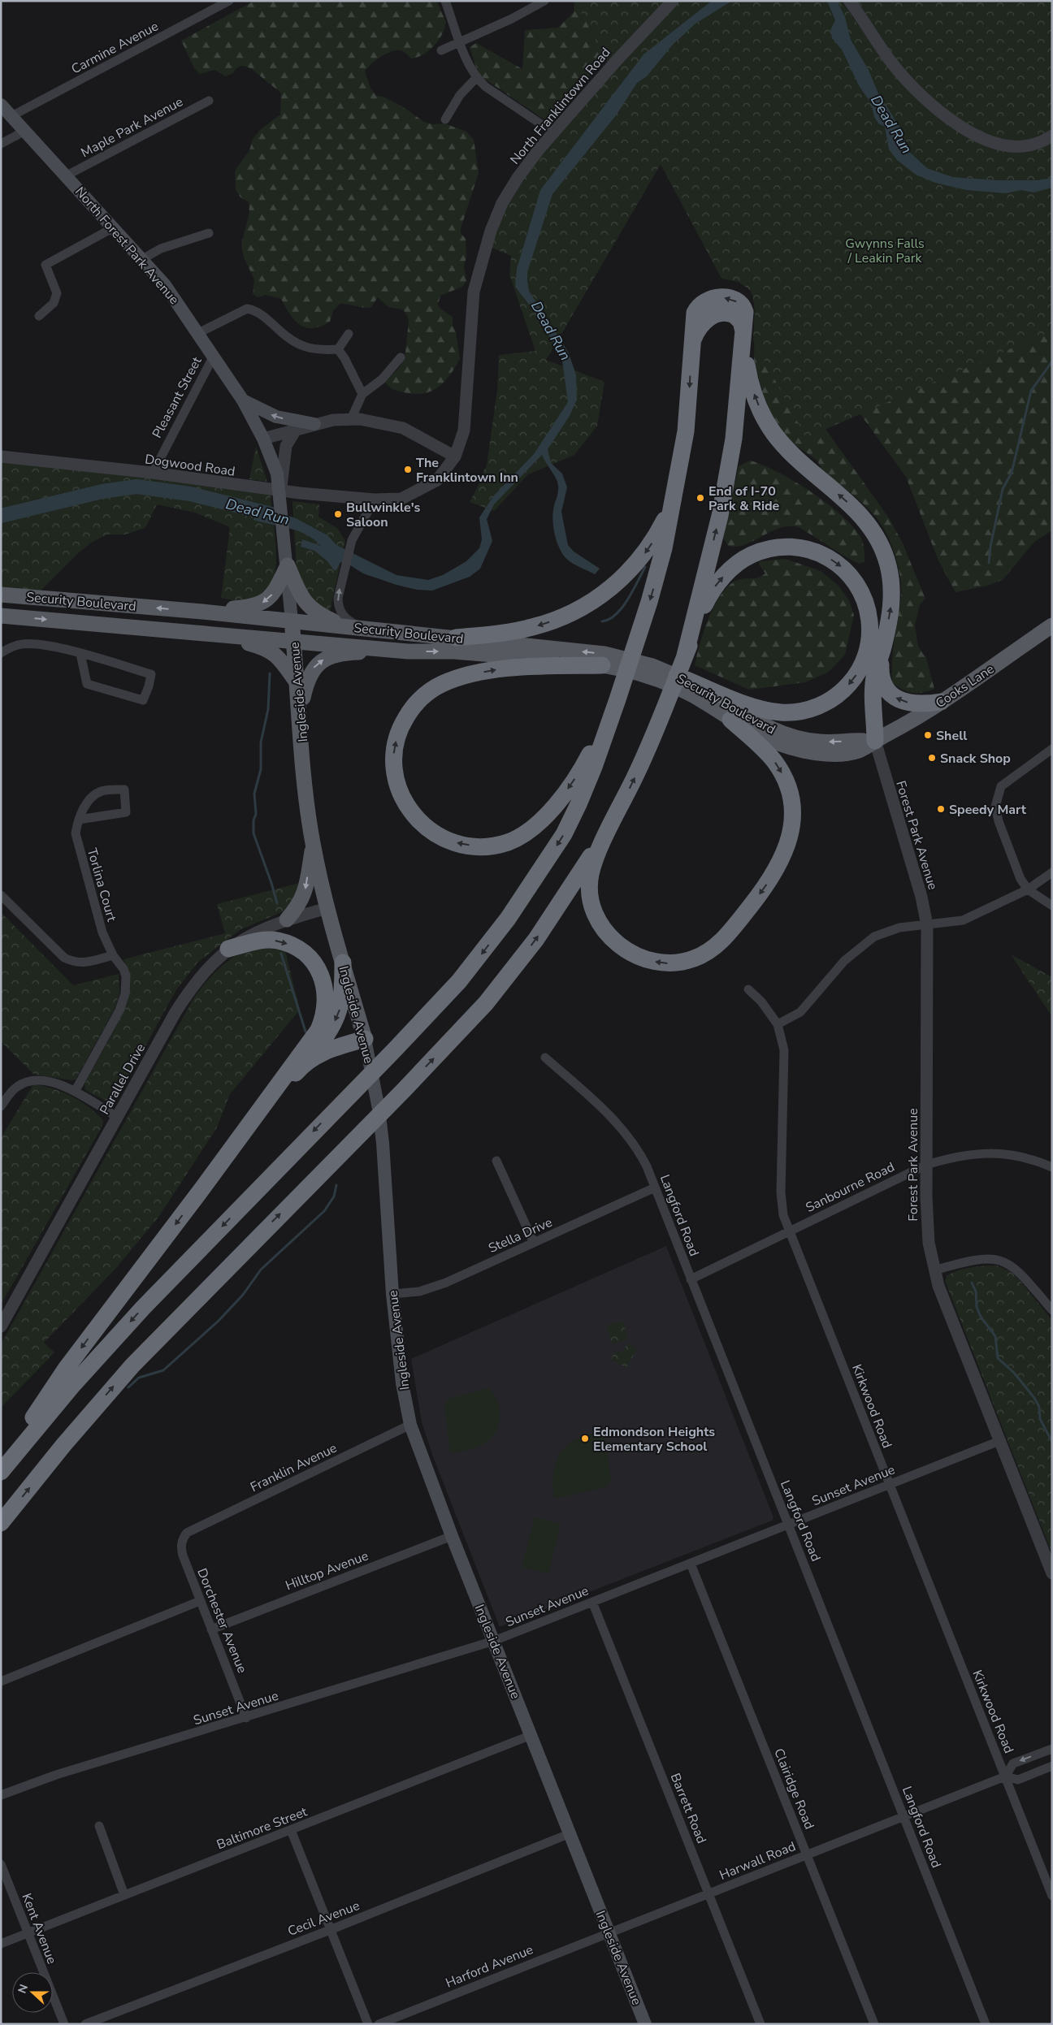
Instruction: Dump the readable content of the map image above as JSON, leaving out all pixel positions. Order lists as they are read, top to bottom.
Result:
{
  "streets": {
    "main road": [
      "North Forest Park Avenue",
      "Security Boulevard",
      "Cooks Lane",
      "Ingleside Avenue"
    ],
    "street": [
      "Carmine Avenue",
      "North Franklintown Road",
      "Maple Park Avenue",
      "Pleasant Street",
      "Dogwood Road",
      "Forest Park Avenue",
      "Torlina Court",
      "Parallel Drive",
      "Sanbourne Road",
      "Langford Road",
      "Stella Drive",
      "Kirkwood Road",
      "Franklin Avenue",
      "Sunset Avenue",
      "Hilltop Avenue",
      "Dorchester Avenue",
      "Clairidge Road",
      "Barrett Road",
      "Baltimore Street",
      "Harwall Road",
      "Cecil Avenue",
      "Kent Avenue",
      "Harford Avenue"
    ]
  },
  "crossings": [
    ["Carmine Avenue", "North Forest Park Avenue"],
    ["North Franklintown Road", "Dogwood Road"],
    ["Maple Park Avenue", "North Forest Park Avenue"],
    ["North Forest Park Avenue", "Pleasant Street"],
    ["North Forest Park Avenue", "Security Boulevard"],
    ["North Forest Park Avenue", "Ingleside Avenue"],
    ["Pleasant Street", "Dogwood Road"],
    ["Security Boulevard", "Cooks Lane"],
    ["Security Boulevard", "Ingleside Avenue"],
    ["Security Boulevard", "Forest Park Avenue"],
    ["Cooks Lane", "Forest Park Avenue"],
    ["Ingleside Avenue", "Parallel Drive"],
    ["Ingleside Avenue", "Stella Drive"],
    ["Ingleside Avenue", "Franklin Avenue"],
    ["Ingleside Avenue", "Sunset Avenue"],
    ["Ingleside Avenue", "Hilltop Avenue"],
    ["Ingleside Avenue", "Baltimore Street"],
    ["Ingleside Avenue", "Harwall Road"],
    ["Ingleside Avenue", "Cecil Avenue"],
    ["Ingleside Avenue", "Harford Avenue"],
    ["Forest Park Avenue", "Sanbourne Road"],
    ["Forest Park Avenue", "Sunset Avenue"],
    ["Sanbourne Road", "Langford Road"],
    ["Sanbourne Road", "Kirkwood Road"],
    ["Langford Road", "Stella Drive"],
    ["Langford Road", "Sunset Avenue"],
    ["Langford Road", "Harwall Road"],
    ["Kirkwood Road", "Sunset Avenue"],
    ["Kirkwood Road", "Harwall Road"],
    ["Franklin Avenue", "Dorchester Avenue"],
    ["Sunset Avenue", "Dorchester Avenue"],
    ["Sunset Avenue", "Clairidge Road"],
    ["Sunset Avenue", "Barrett Road"],
    ["Hilltop Avenue", "Dorchester Avenue"],
    ["Clairidge Road", "Harwall Road"],
    ["Barrett Road", "Harwall Road"],
    ["Baltimore Street", "Kent Avenue"],
    ["Harwall Road", "Harford Avenue"]
  ],
  "water": ["Dead Run"],
  "parks": ["Gwynns Falls / Leakin Park"],
  "places": [
    "The Franklintown Inn",
    "End of I-70 Park & Ride",
    "Bullwinkle's Saloon",
    "Shell",
    "Snack Shop",
    "Speedy Mart",
    "Edmondson Heights Elementary School"
  ],
  "north": "left"
}
